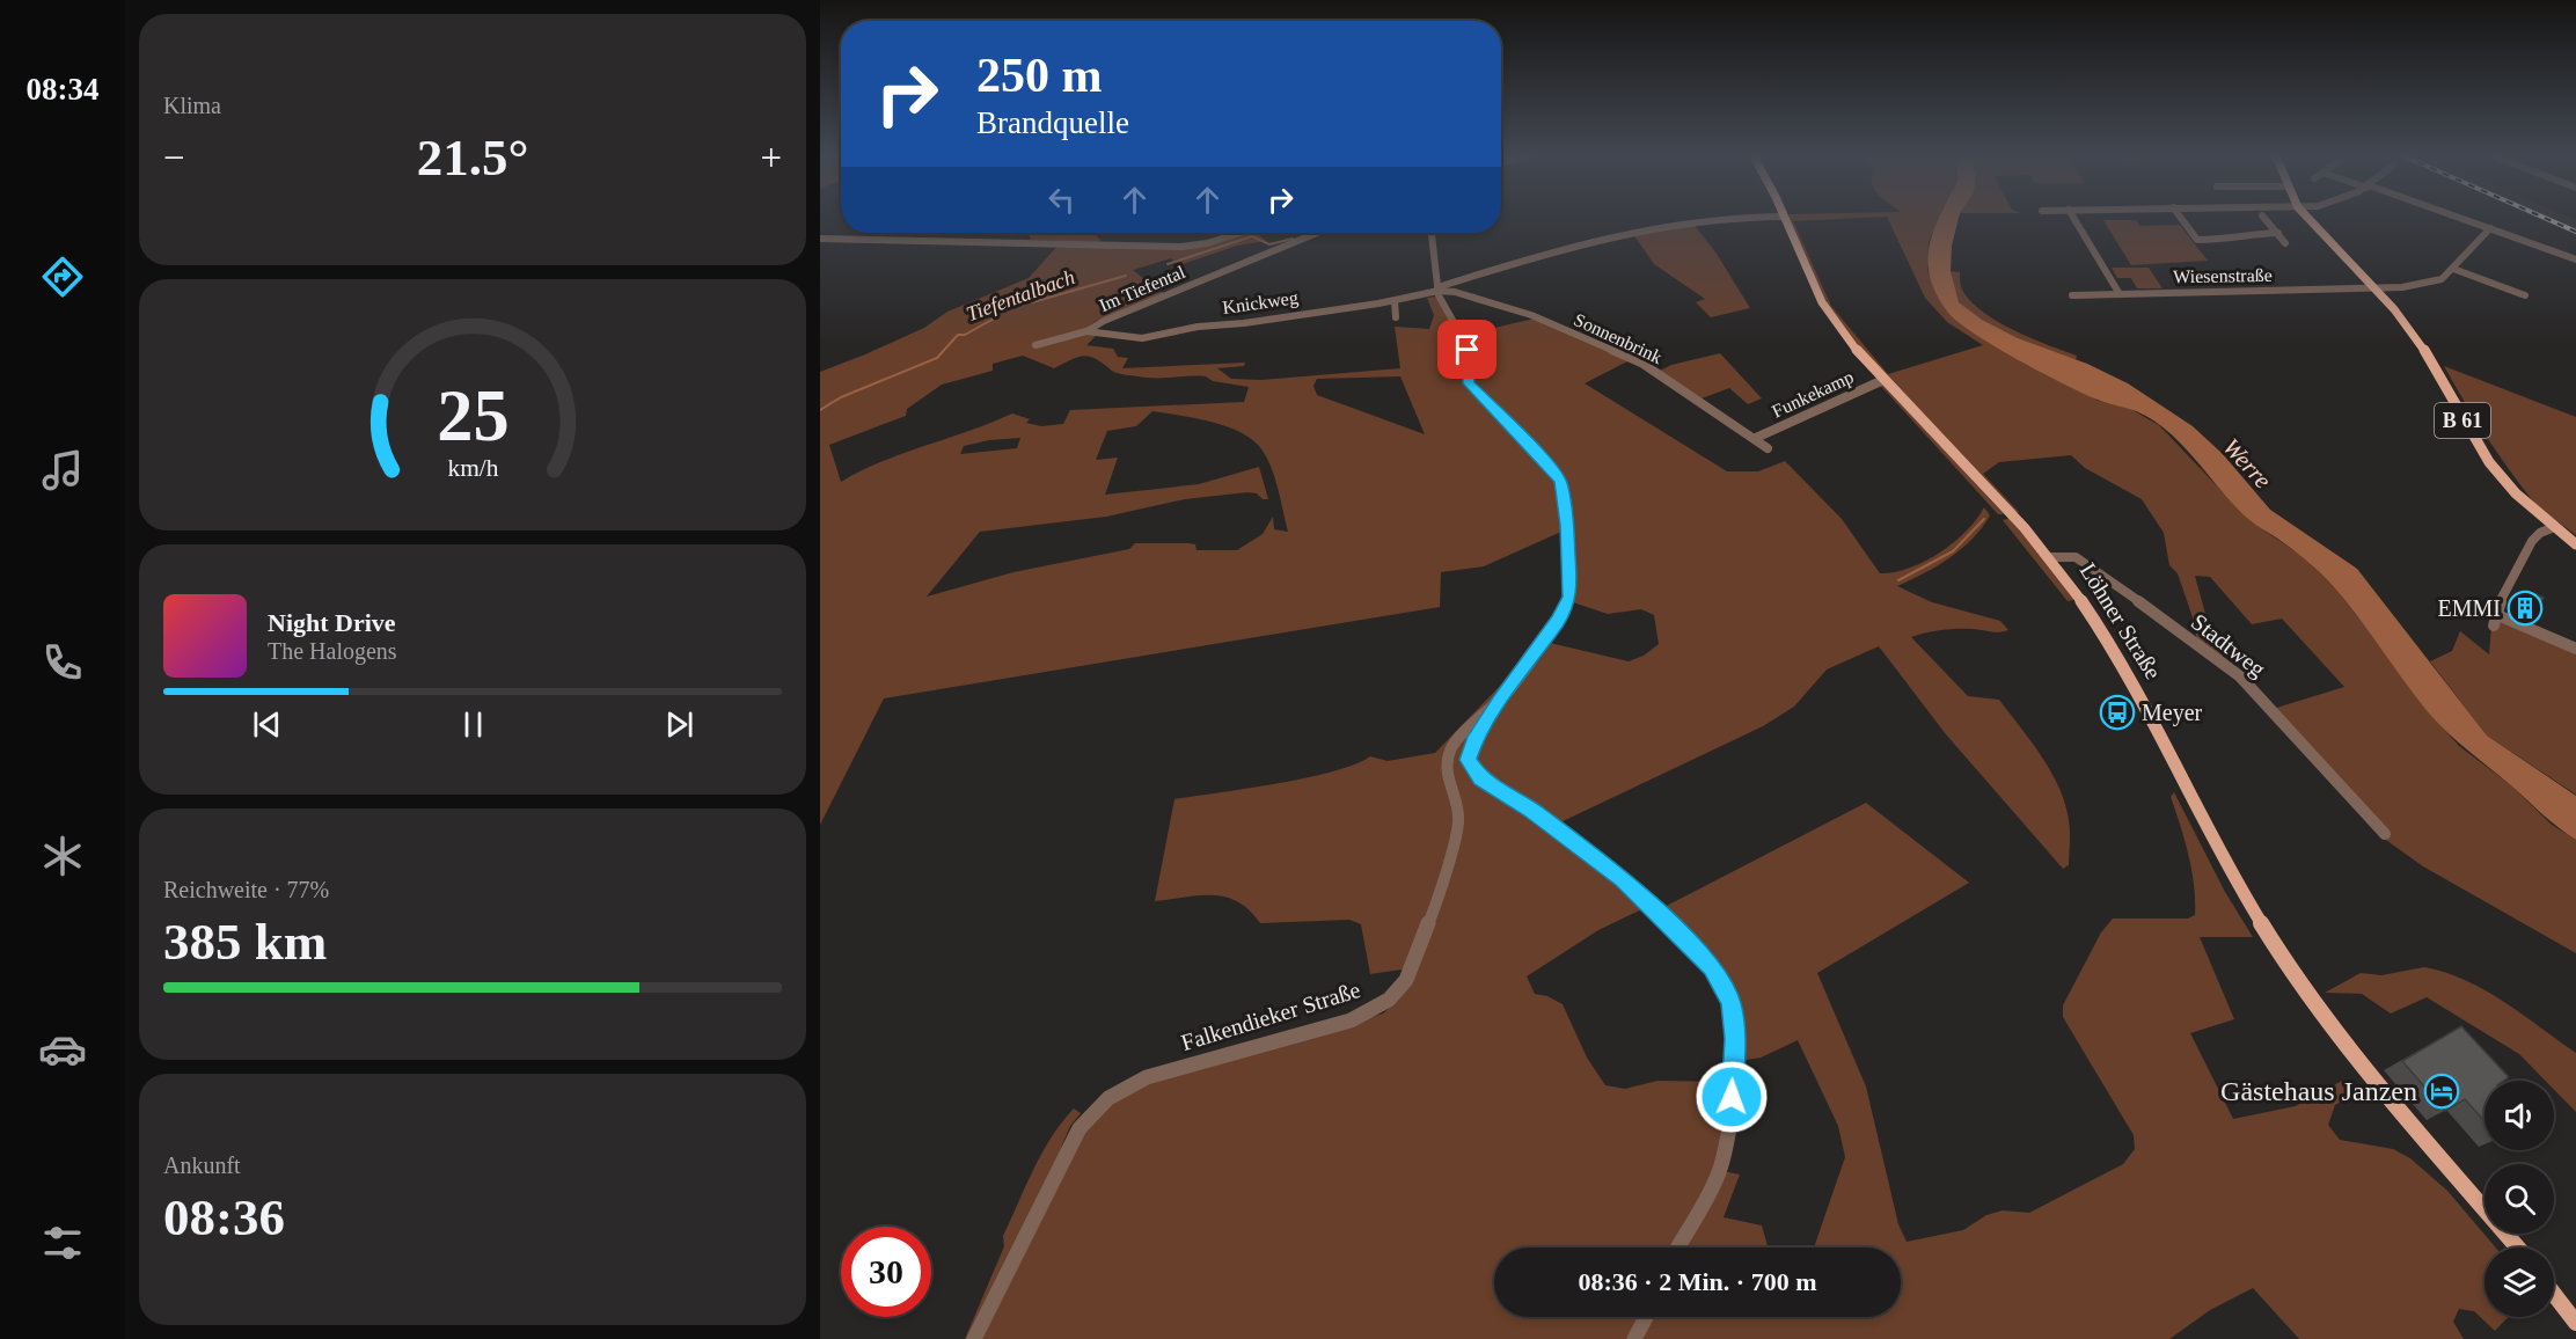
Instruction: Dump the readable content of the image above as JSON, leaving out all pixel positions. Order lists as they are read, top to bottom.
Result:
{
  "streets": {
    "main road": ["B 61", "Löhner Straße"],
    "street": [
      "Wiesenstraße",
      "Im Tiefental",
      "Knickweg",
      "Sonnenbrink",
      "Funkekamp",
      "Stadtweg",
      "Falkendieker Straße"
    ]
  },
  "crossings": [
    ["Wiesenstraße", "B 61"],
    ["Im Tiefental", "Knickweg"],
    ["Knickweg", "Sonnenbrink"],
    ["Knickweg", "Falkendieker Straße"],
    ["Sonnenbrink", "Funkekamp"],
    ["Sonnenbrink", "Falkendieker Straße"],
    ["Funkekamp", "Löhner Straße"],
    ["Löhner Straße", "Stadtweg"]
  ],
  "water": ["Tiefentalbach", "Werre"],
  "places": {
    "building": ["EMMI"],
    "bus stop": ["Meyer"],
    "hotel": ["Gästehaus Janzen"]
  },
  "page": {
    "tabs": "08:34",
    "tile": [
      "Klima",
      ["Reichweite · 77%", "385 km"],
      ["Ankunft", "08:36"]
    ],
    "turn": ["250 m", "Brandquelle"],
    "heat": ["−", "21.5°", "+"],
    "song": ["Night Drive", "The Halogens"],
    "limit": "30",
    "trip": "08:36 · 2 Min. · 700 m",
    "gauge": ["25", "km/h"]
  }
}
